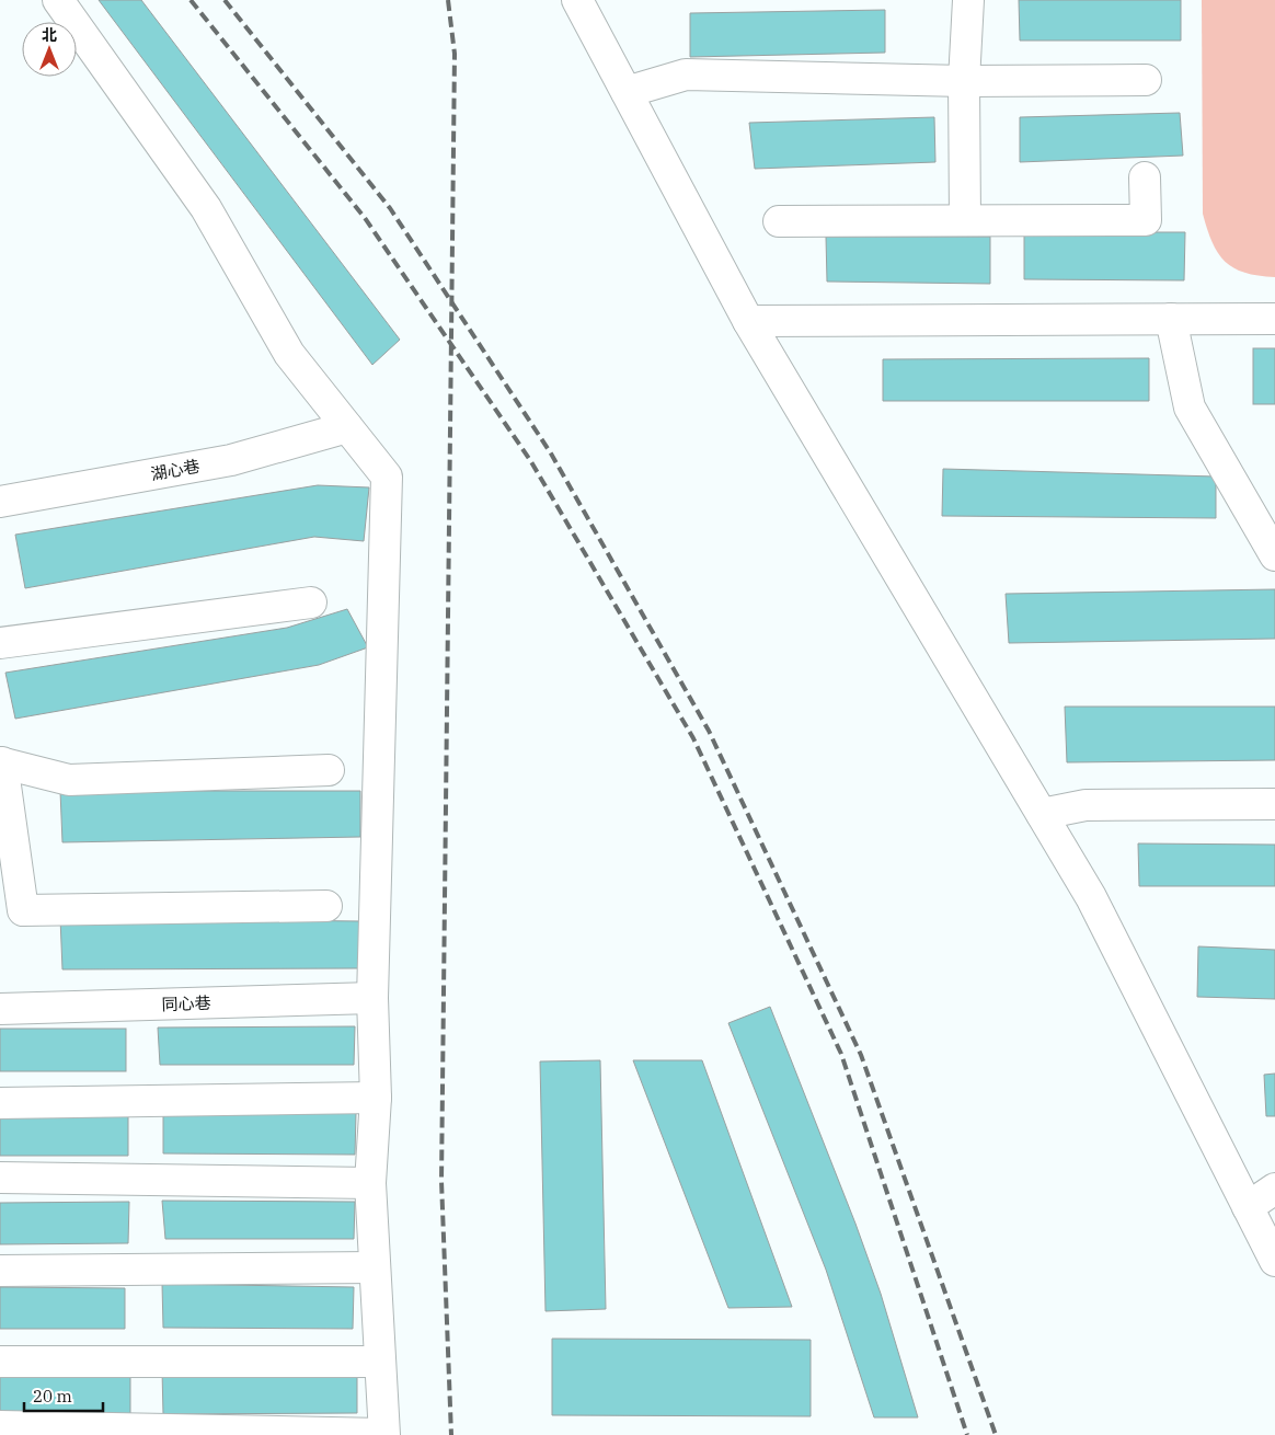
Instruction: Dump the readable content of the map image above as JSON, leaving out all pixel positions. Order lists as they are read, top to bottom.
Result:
{
  "streets": {
    "street": ["湖心巷", "同心巷"]
  },
  "scale_bar": "20 m",
  "north": "top"
}
